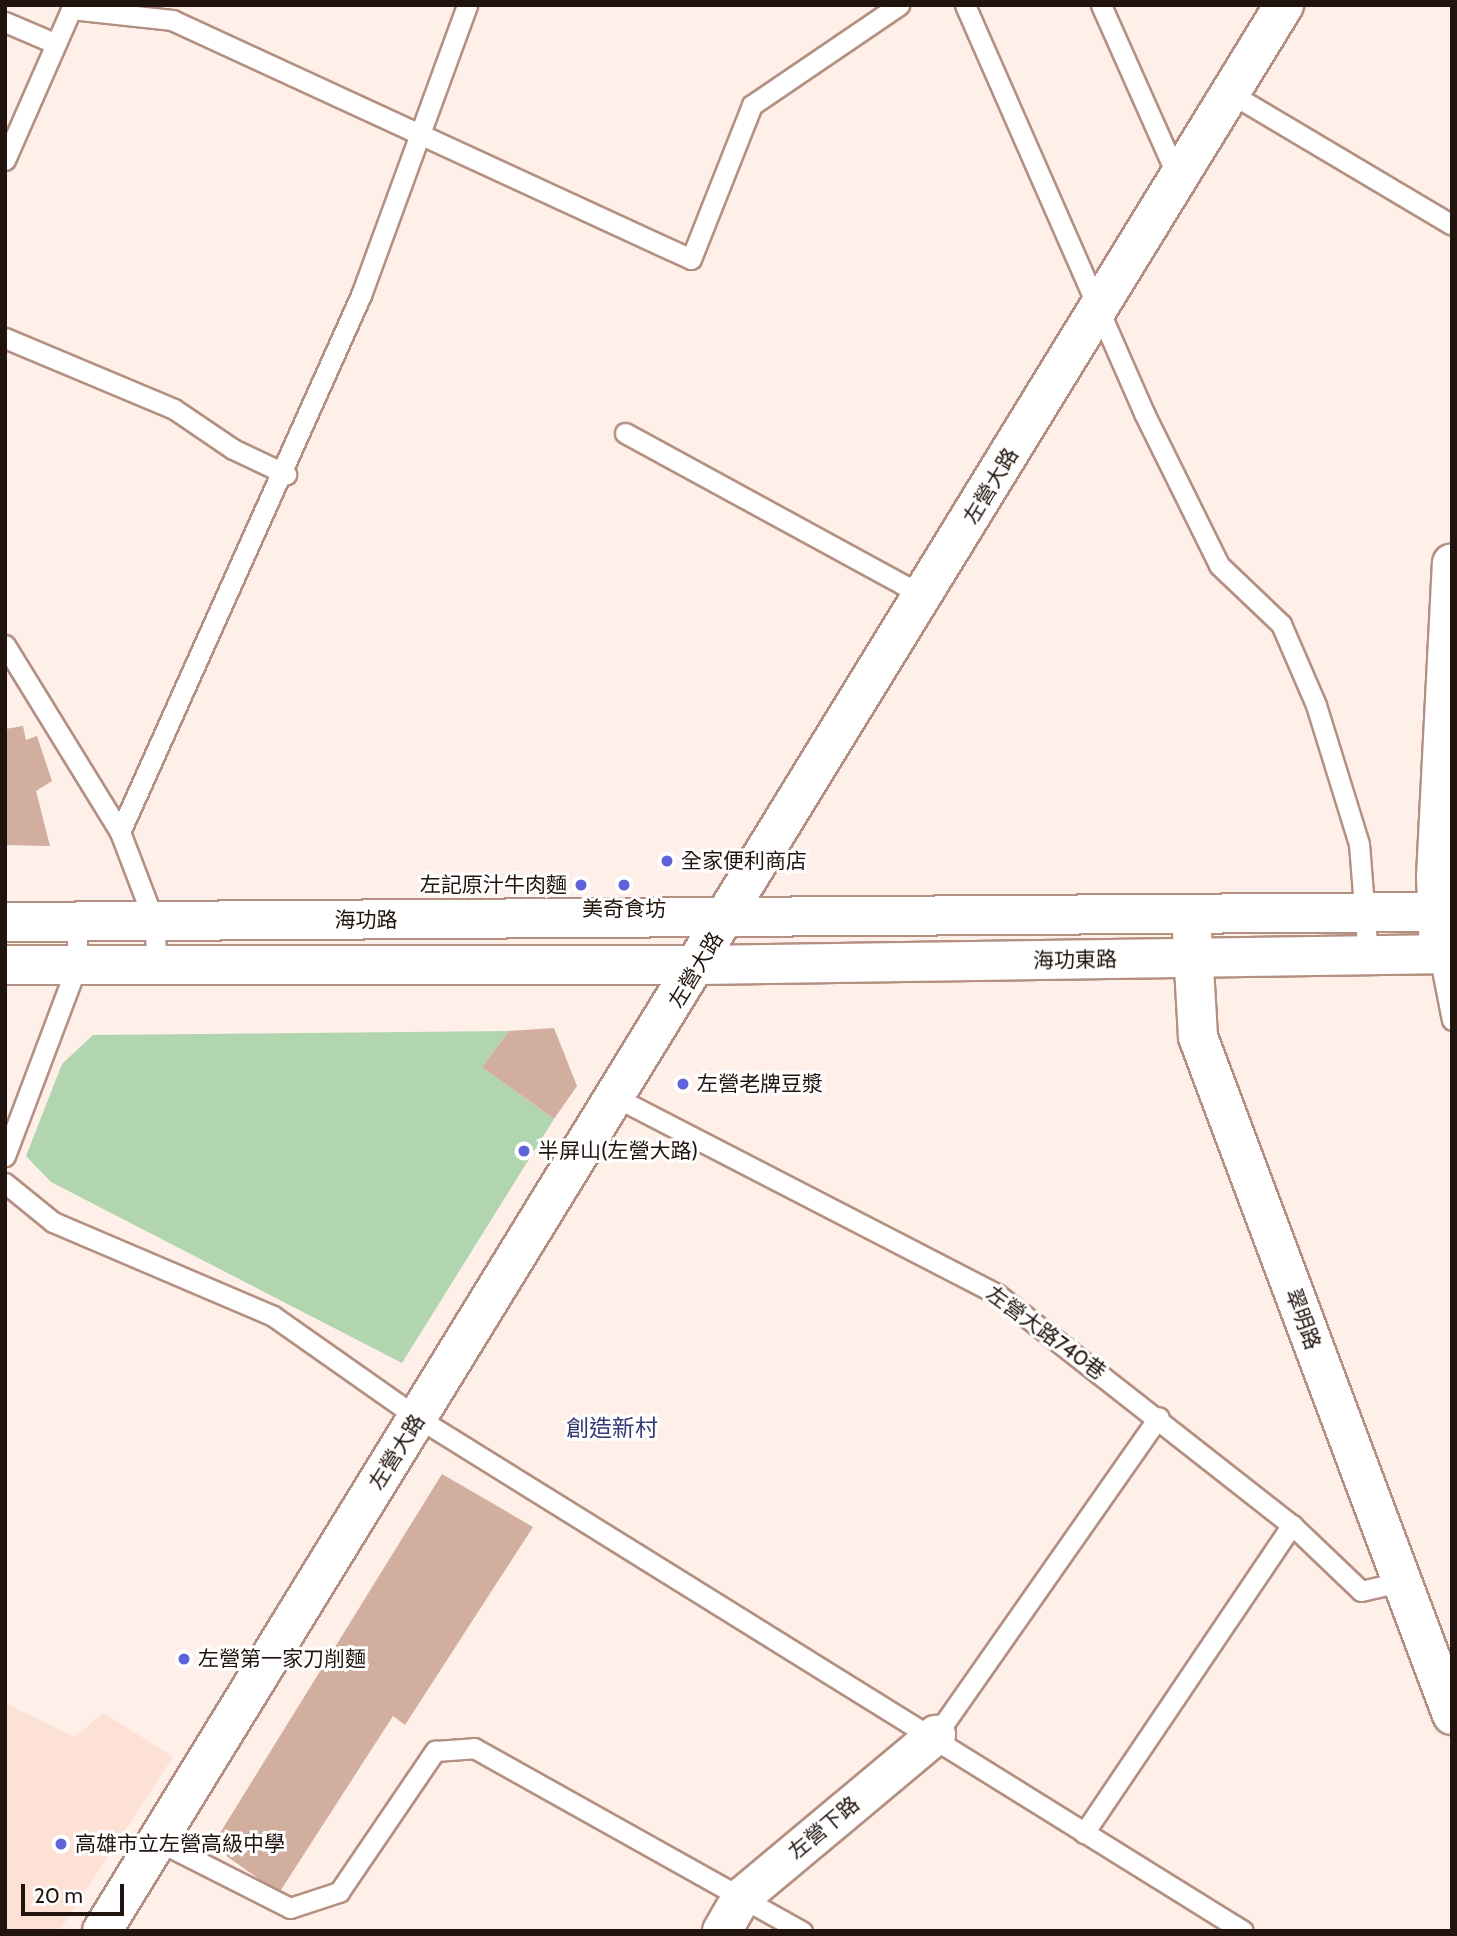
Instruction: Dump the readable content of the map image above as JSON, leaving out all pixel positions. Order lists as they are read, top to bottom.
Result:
{
  "streets": {
    "street": [
      "左營大路",
      "海功路",
      "海功東路",
      "翠明路",
      "左營下路"
    ],
    "lane": ["左營大路740巷"]
  },
  "crossings": [
    ["左營大路", "海功路"],
    ["左營大路", "海功東路"],
    ["左營大路", "左營大路740巷"],
    ["海功路", "海功東路"],
    ["海功東路", "翠明路"],
    ["翠明路", "左營大路740巷"]
  ],
  "districts": ["創造新村"],
  "places": [
    "全家便利商店",
    "左記原汁牛肉麵",
    "美奇食坊",
    "左營老牌豆漿",
    "半屏山(左營大路)",
    "左營第一家刀削麵",
    "高雄市立左營高級中學"
  ],
  "scale_bar": "20 m"
}
